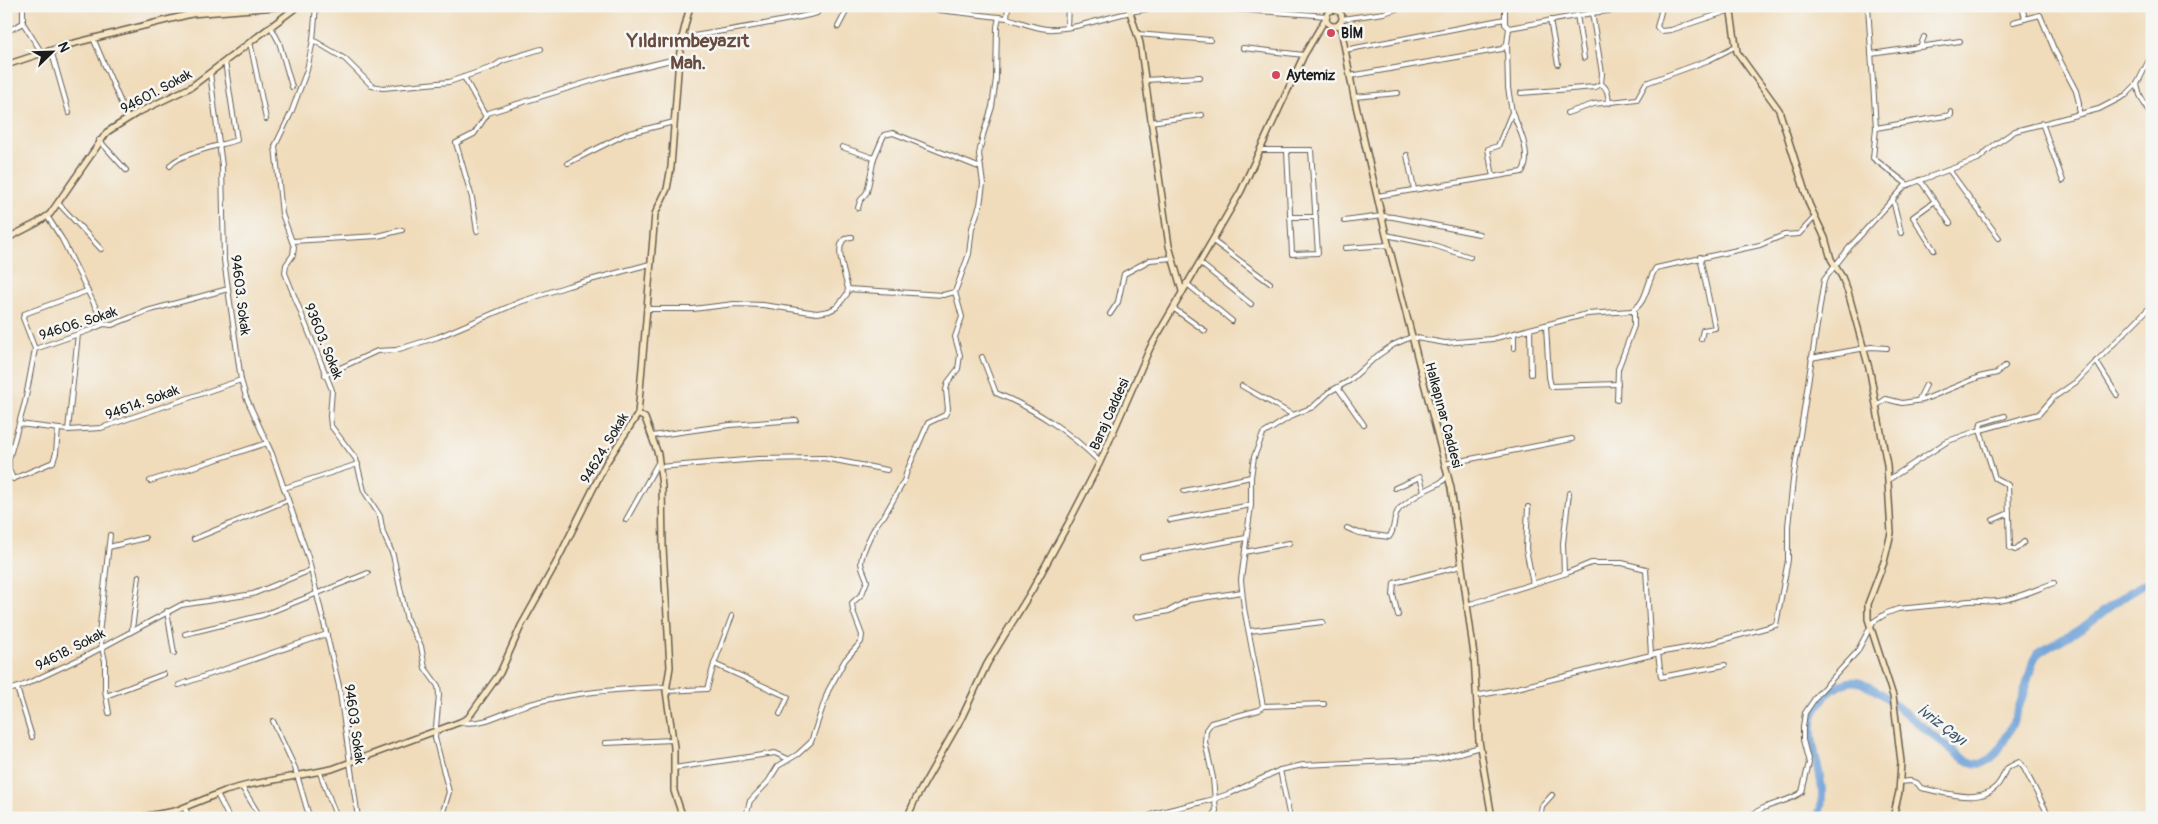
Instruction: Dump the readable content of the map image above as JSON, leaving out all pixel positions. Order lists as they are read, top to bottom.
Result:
{
  "streets": {
    "street": [
      "94601. Sokak",
      "94603. Sokak",
      "94606. Sokak",
      "93603. Sokak",
      "94614. Sokak",
      "Baraj Caddesi",
      "Halkapınar Caddesi",
      "94624. Sokak",
      "94618. Sokak"
    ]
  },
  "crossings": [
    ["94601. Sokak", "94603. Sokak"],
    ["94603. Sokak", "94606. Sokak"],
    ["94603. Sokak", "94614. Sokak"],
    ["94603. Sokak", "94624. Sokak"],
    ["94603. Sokak", "94618. Sokak"],
    ["94606. Sokak", "94614. Sokak"],
    ["93603. Sokak", "94624. Sokak"]
  ],
  "districts": ["Yıldırımbeyazıt Mah."],
  "water": ["İvriz Çayı"],
  "places": ["BİM", "Aytemiz"],
  "north": "top right"
}
